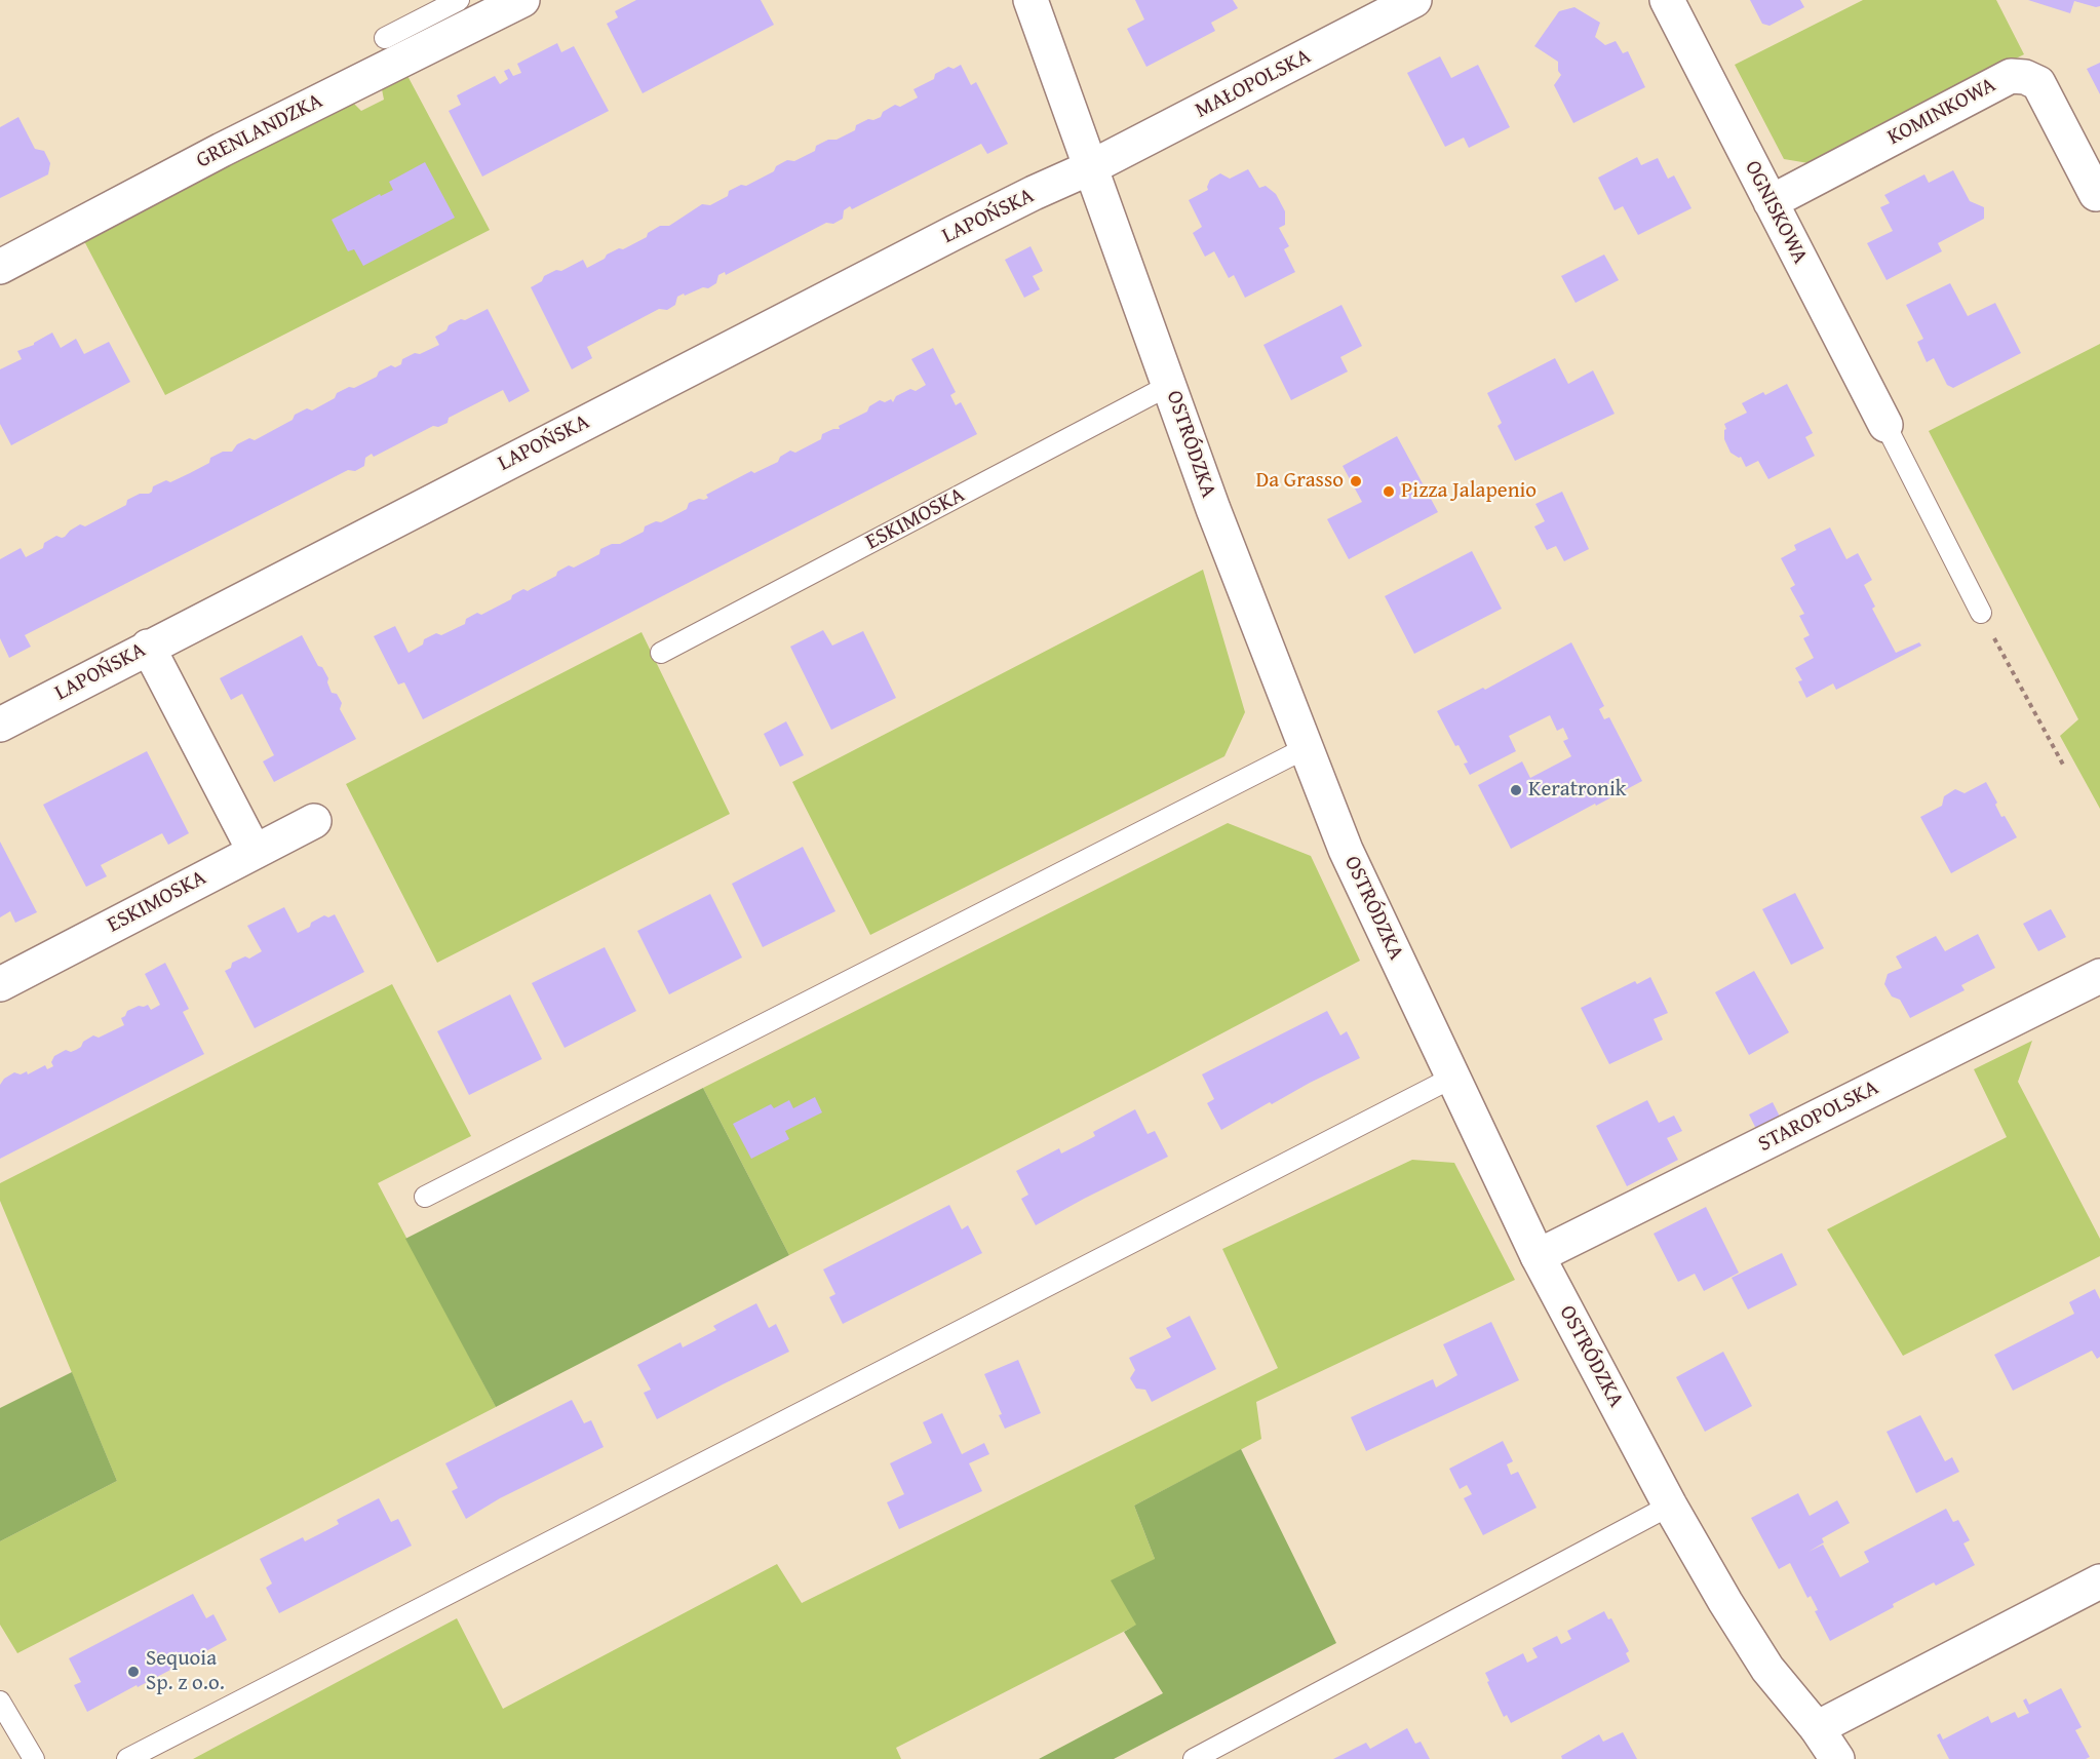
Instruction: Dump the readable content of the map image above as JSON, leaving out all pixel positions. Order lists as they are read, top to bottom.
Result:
{
  "streets": {
    "street": [
      "MAŁOPOLSKA",
      "KOMINKOWA",
      "GRENLANDZKA",
      "OGNISKOWA",
      "LAPOŃSKA",
      "OSTRÓDZKA",
      "ESKIMOSKA",
      "STAROPOLSKA"
    ]
  },
  "crossings": [
    ["MAŁOPOLSKA", "LAPOŃSKA"],
    ["MAŁOPOLSKA", "OSTRÓDZKA"],
    ["KOMINKOWA", "OGNISKOWA"],
    ["LAPOŃSKA", "OSTRÓDZKA"],
    ["OSTRÓDZKA", "ESKIMOSKA"],
    ["OSTRÓDZKA", "STAROPOLSKA"]
  ],
  "places": [
    "Da Grasso",
    "Pizza Jalapenio",
    "Keratronik",
    "Sequoia Sp. z o.o."
  ]
}
